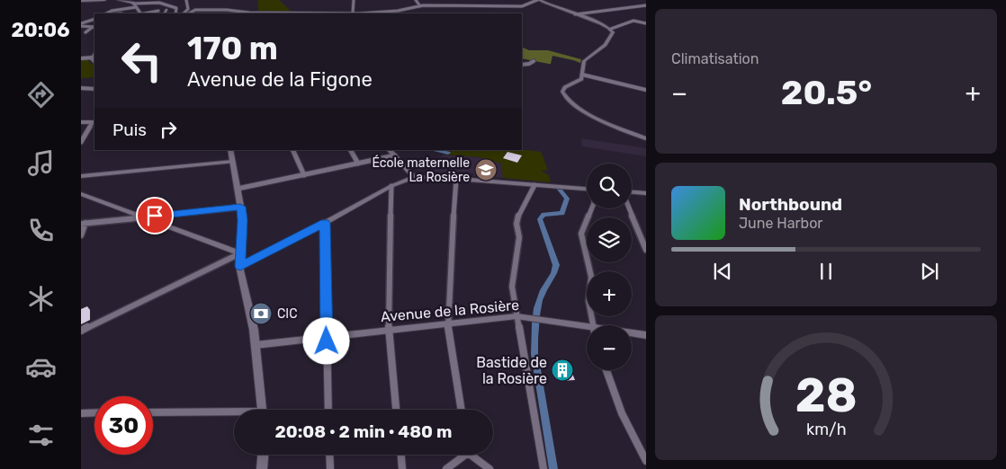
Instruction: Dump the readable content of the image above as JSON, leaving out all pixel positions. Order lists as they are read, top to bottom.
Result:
{
  "streets": {
    "street": ["Avenue de la Rosière"]
  },
  "places": {
    "school or university": ["École maternelle La Rosière"],
    "bank": ["CIC"],
    "building": ["Bastide de la Rosière"]
  },
  "page": {
    "tabs": "20:06",
    "tile": "Climatisation",
    "turn": ["170 m", "Avenue de la Figone"],
    "heat": ["−", "20.5°", "+"],
    "then": "Puis",
    "map_buttons": ["+", "−"],
    "song": ["Northbound", "June Harbor"],
    "limit": "30",
    "trip": "20:08 · 2 min · 480 m",
    "gauge": ["28", "km/h"]
  }
}
